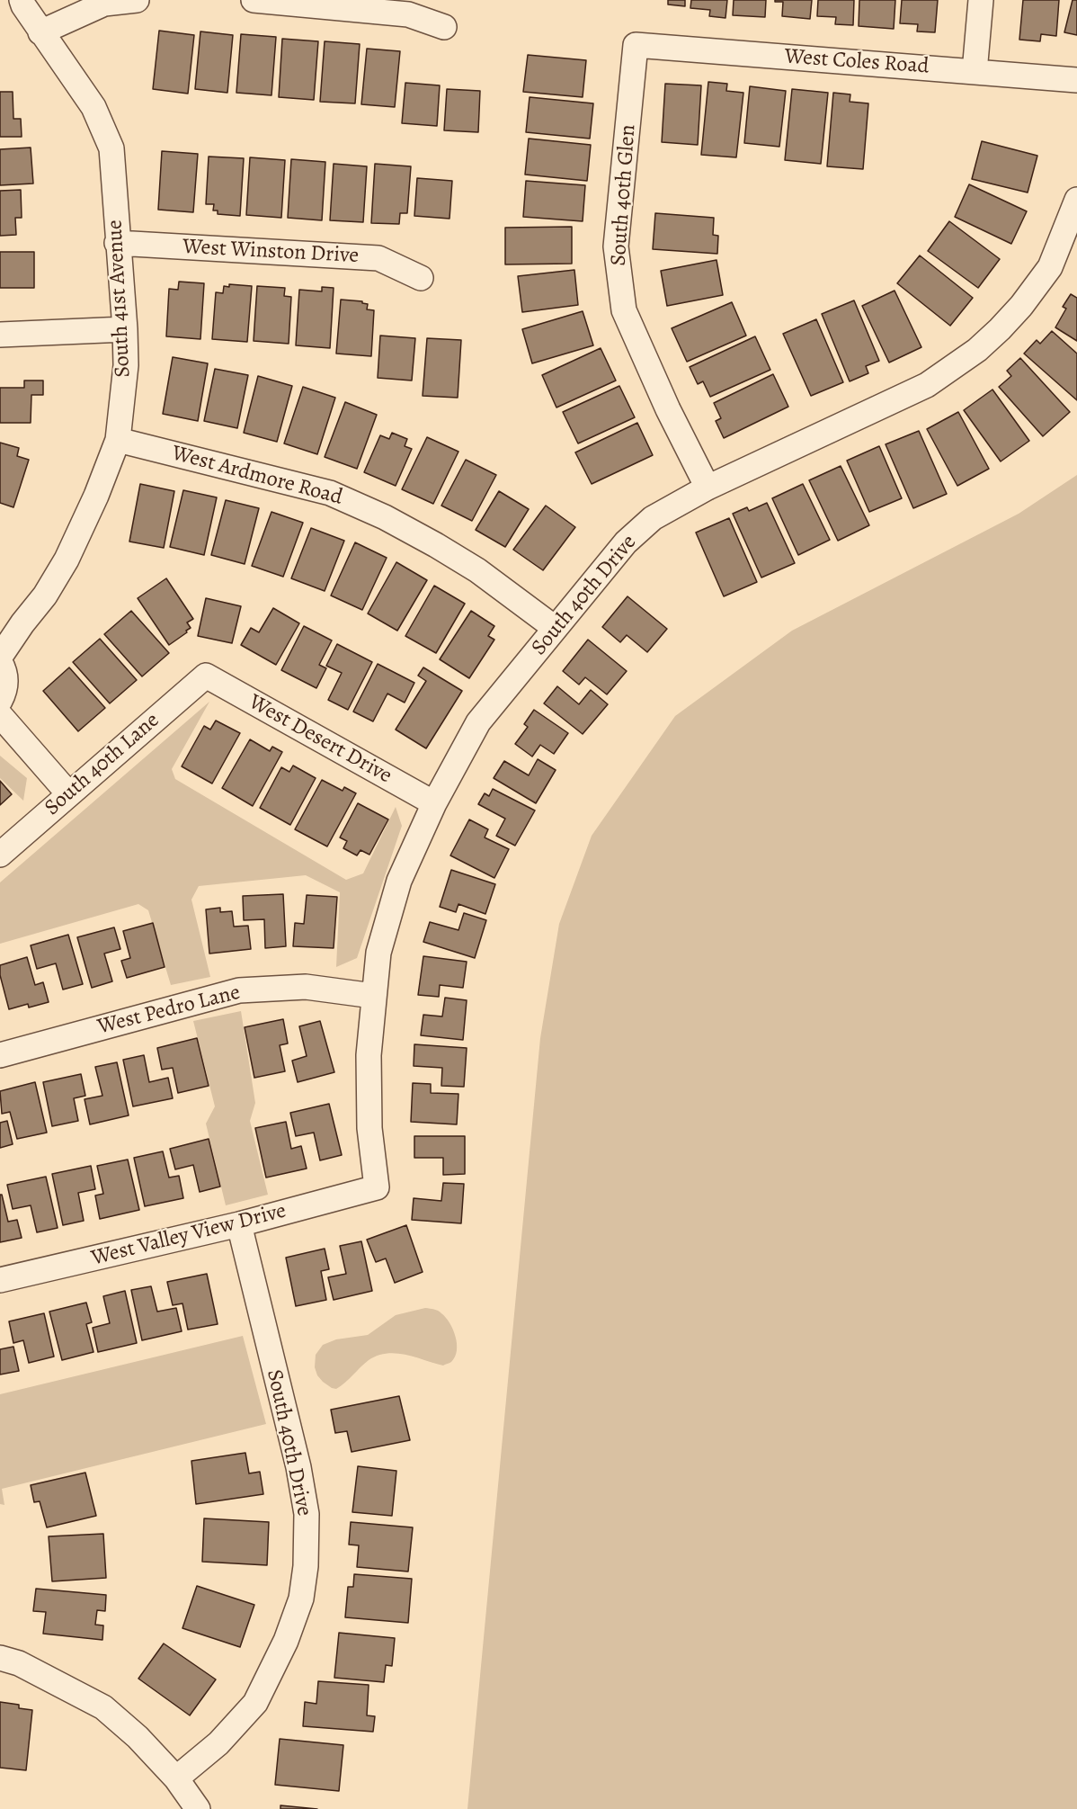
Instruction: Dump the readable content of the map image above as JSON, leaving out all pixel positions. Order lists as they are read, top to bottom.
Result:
{
  "streets": {
    "street": [
      "West Coles Road",
      "South 40th Glen",
      "West Winston Drive",
      "South 41st Avenue",
      "West Ardmore Road",
      "South 40th Drive",
      "West Desert Drive",
      "South 40th Lane",
      "West Pedro Lane",
      "West Valley View Drive"
    ]
  },
  "crossings": [
    ["West Coles Road", "South 40th Glen"],
    ["South 40th Glen", "South 40th Drive"],
    ["West Winston Drive", "South 41st Avenue"],
    ["South 41st Avenue", "West Ardmore Road"],
    ["West Ardmore Road", "South 40th Drive"],
    ["South 40th Drive", "West Desert Drive"],
    ["South 40th Drive", "West Pedro Lane"],
    ["South 40th Drive", "West Valley View Drive"],
    ["West Desert Drive", "South 40th Lane"]
  ]
}
